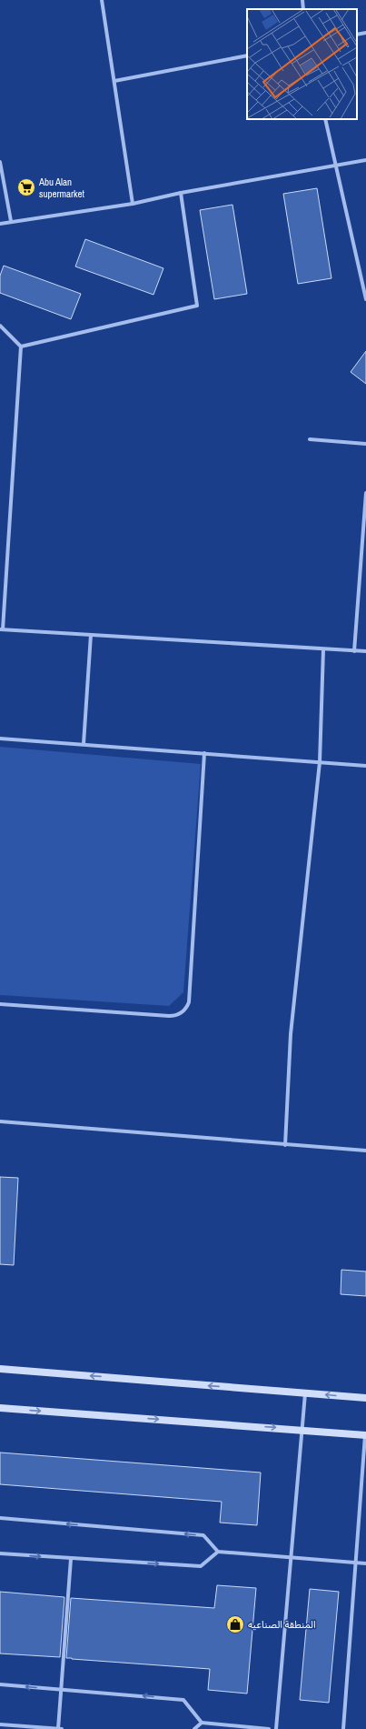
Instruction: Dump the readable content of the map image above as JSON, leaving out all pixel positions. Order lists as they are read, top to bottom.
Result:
{
  "places": {
    "supermarket": ["Abu Alan supermarket"],
    "shop": ["المنطقة الصناعيه"]
  }
}
